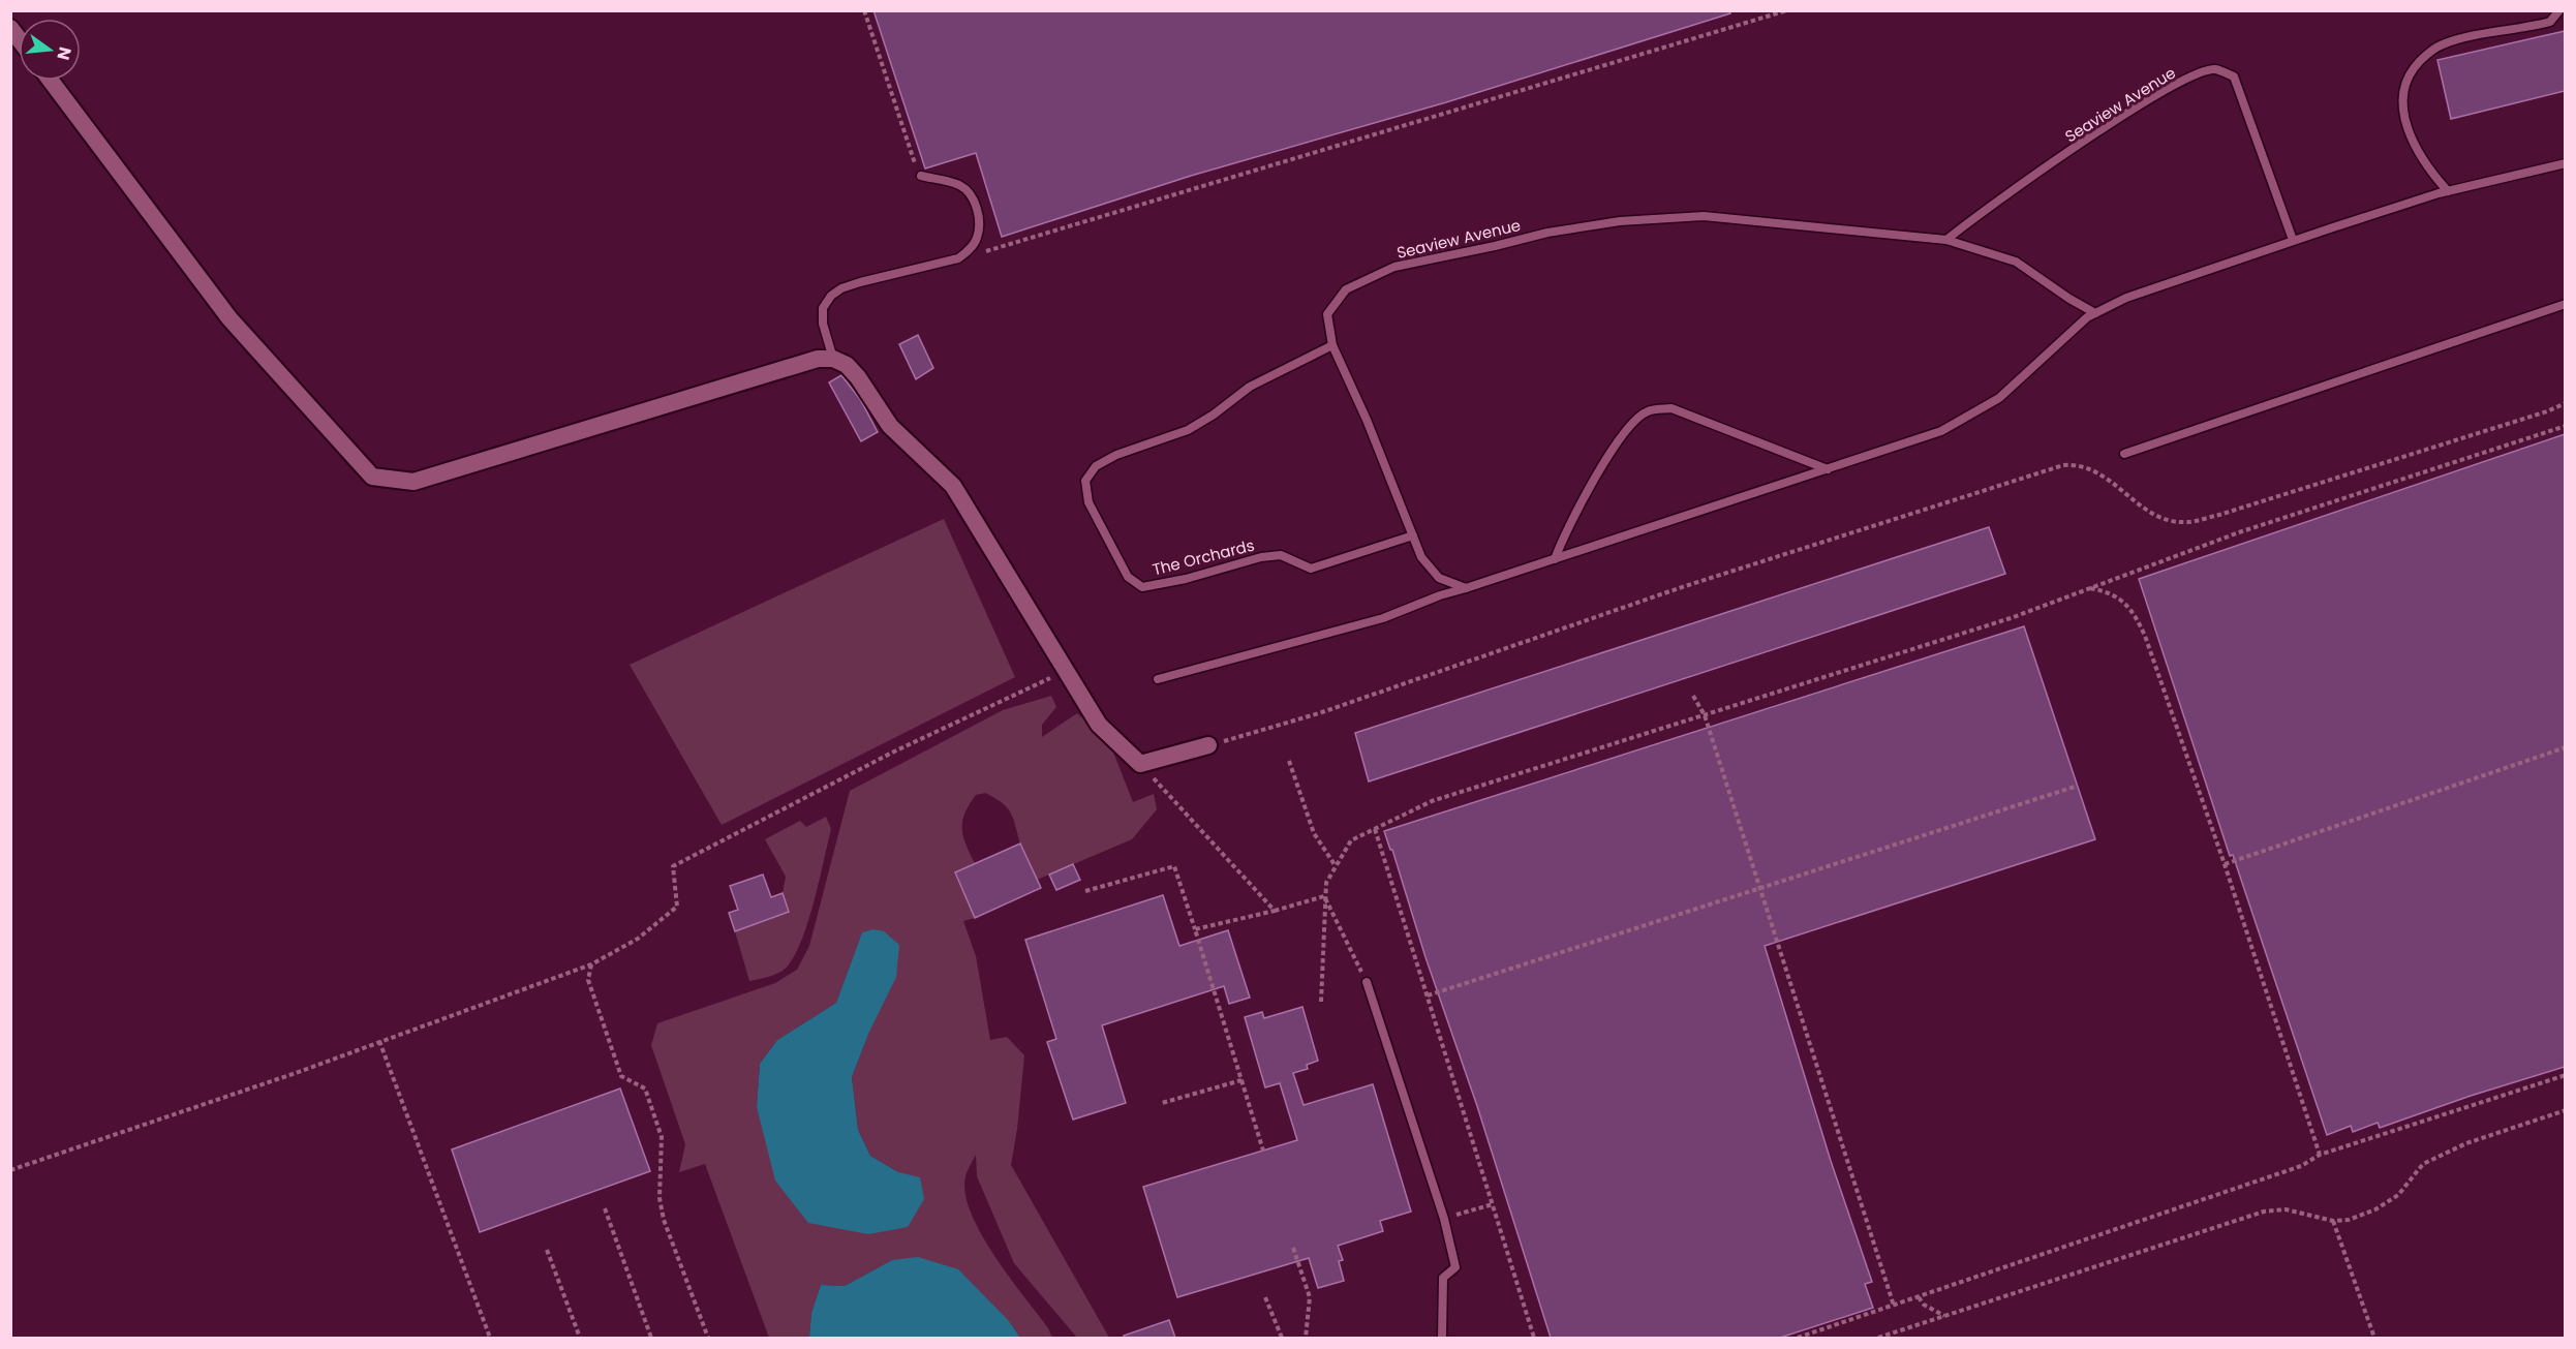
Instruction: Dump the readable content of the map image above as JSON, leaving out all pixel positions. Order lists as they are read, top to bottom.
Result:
{
  "streets": {
    "lane": ["Seaview Avenue", "The Orchards"]
  },
  "crossings": [
    ["Seaview Avenue", "The Orchards"]
  ],
  "north": "right"
}
